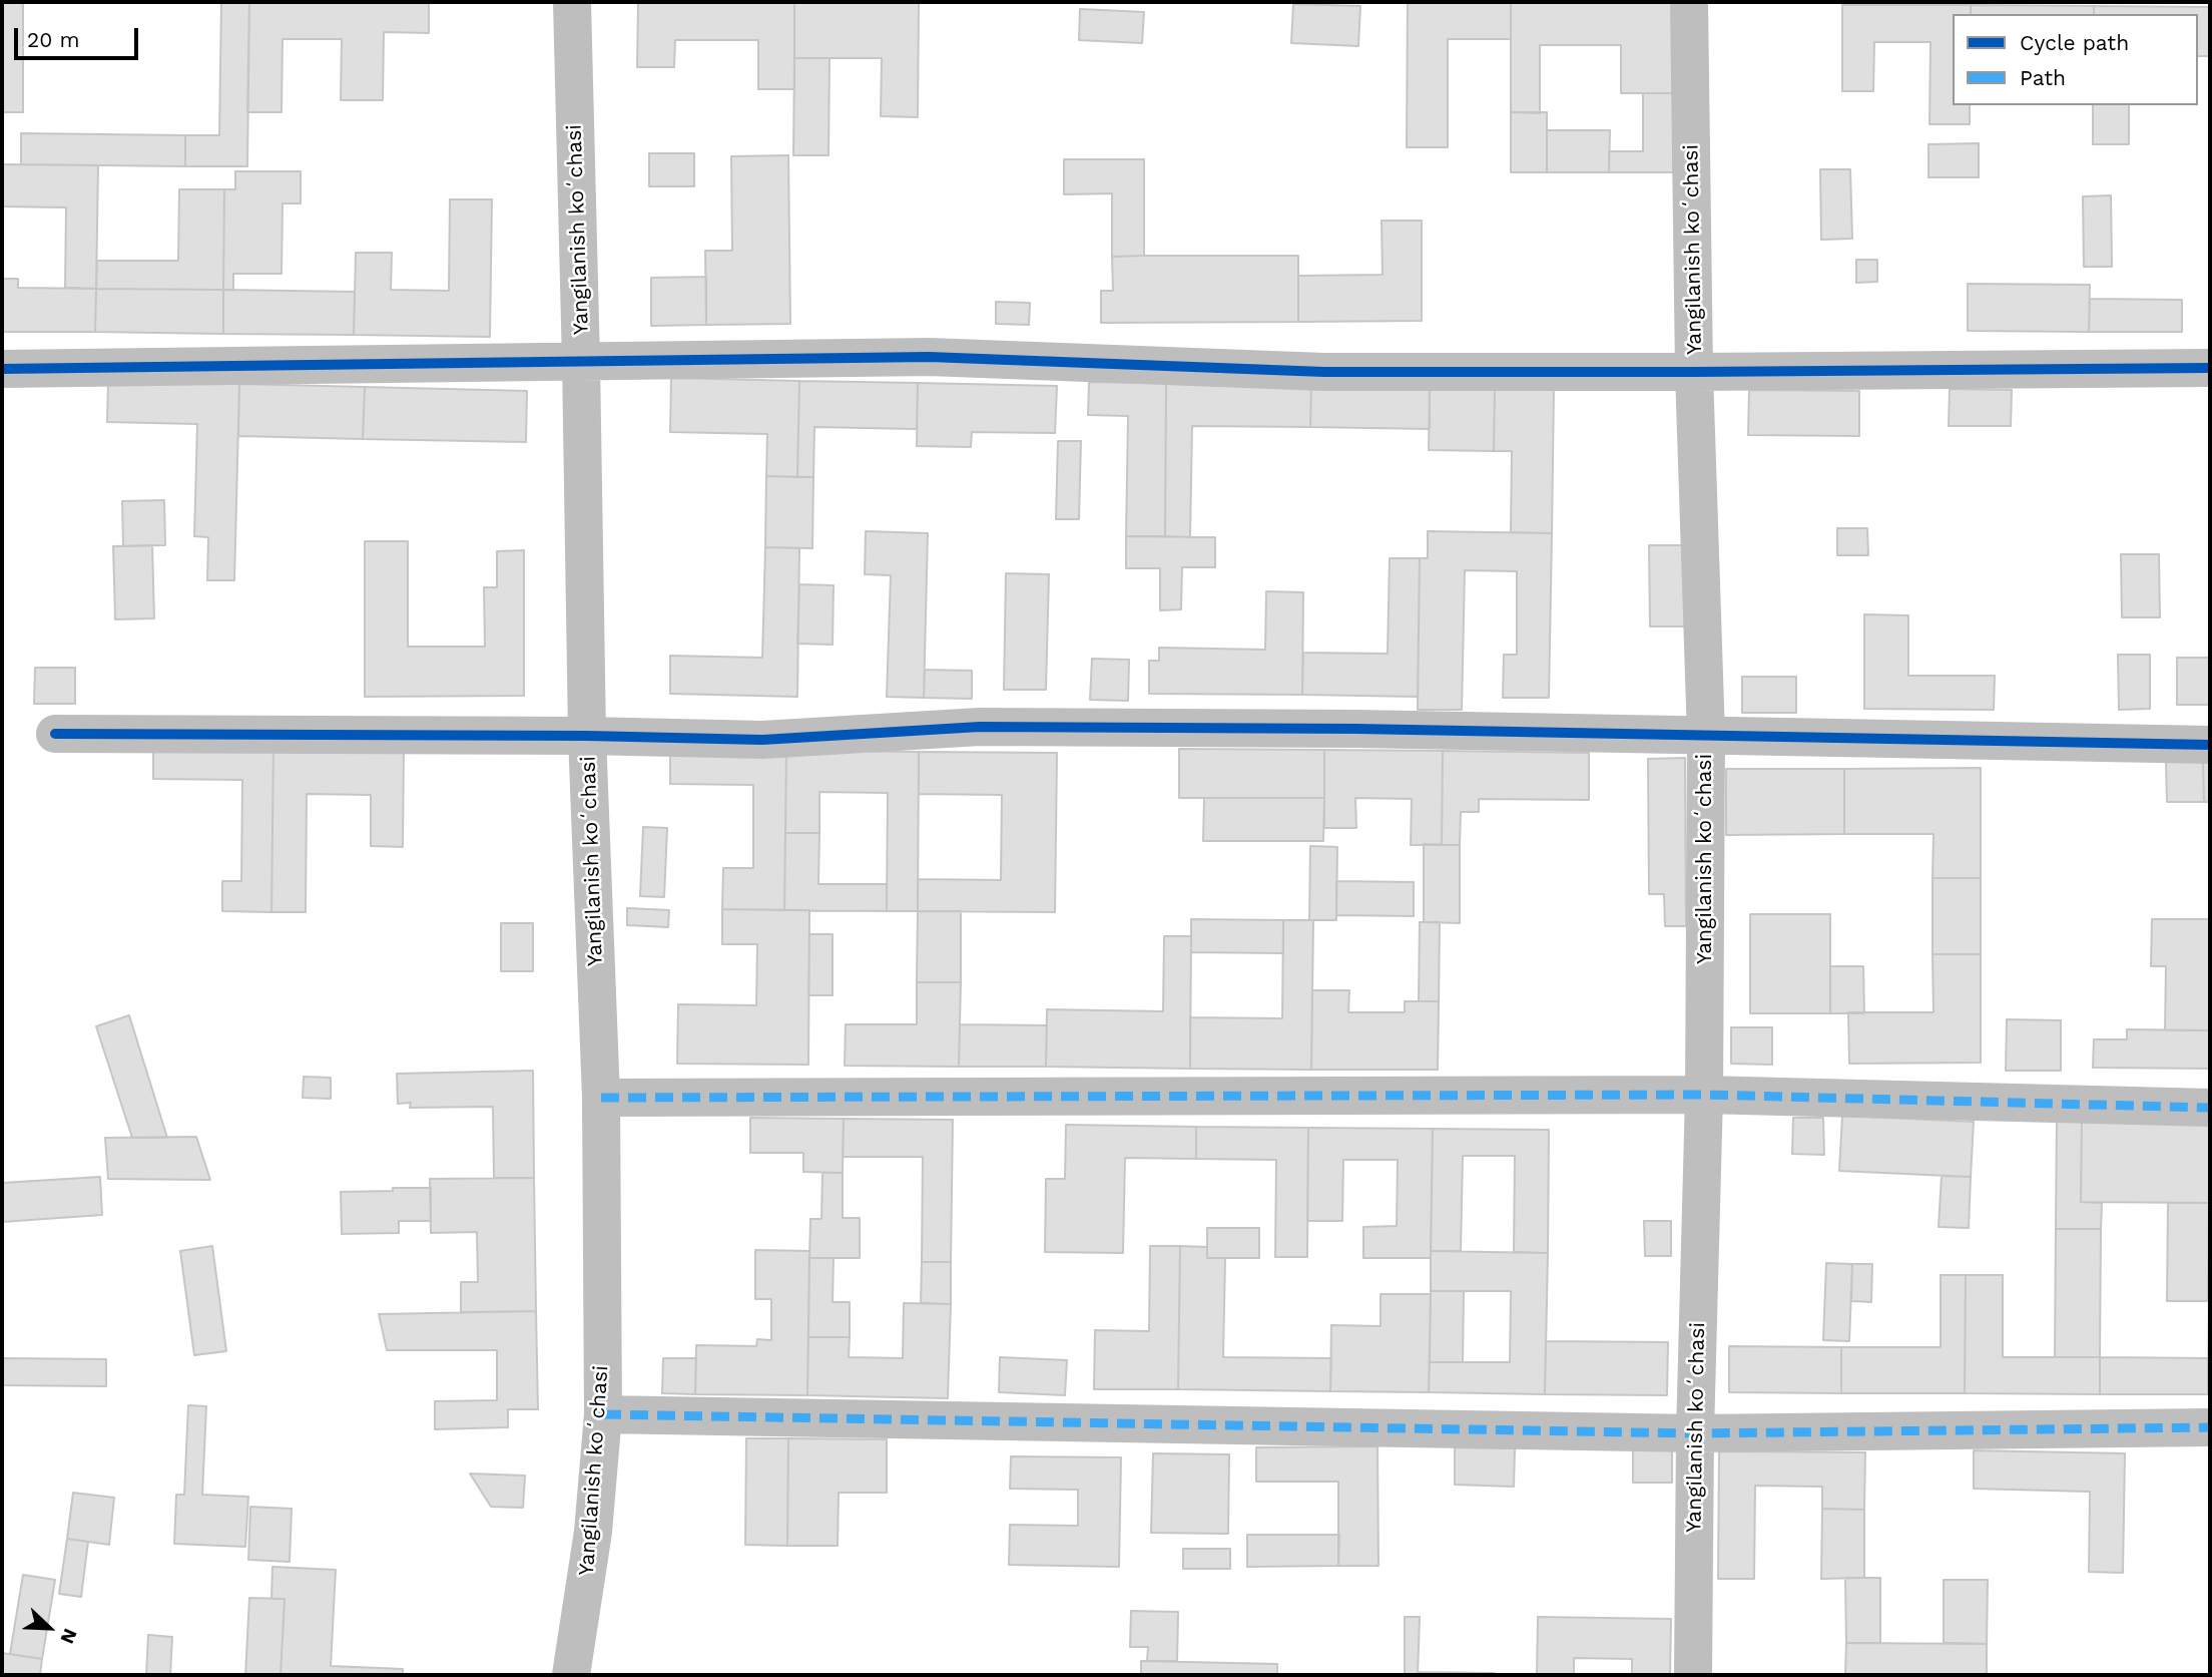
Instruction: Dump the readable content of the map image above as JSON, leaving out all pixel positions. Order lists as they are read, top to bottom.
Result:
{
  "streets": {
    "street": ["Yangilanish koʻchasi"]
  },
  "legend": ["Cycle path", "Path"],
  "scale_bar": "20 m",
  "north": "bottom right"
}
